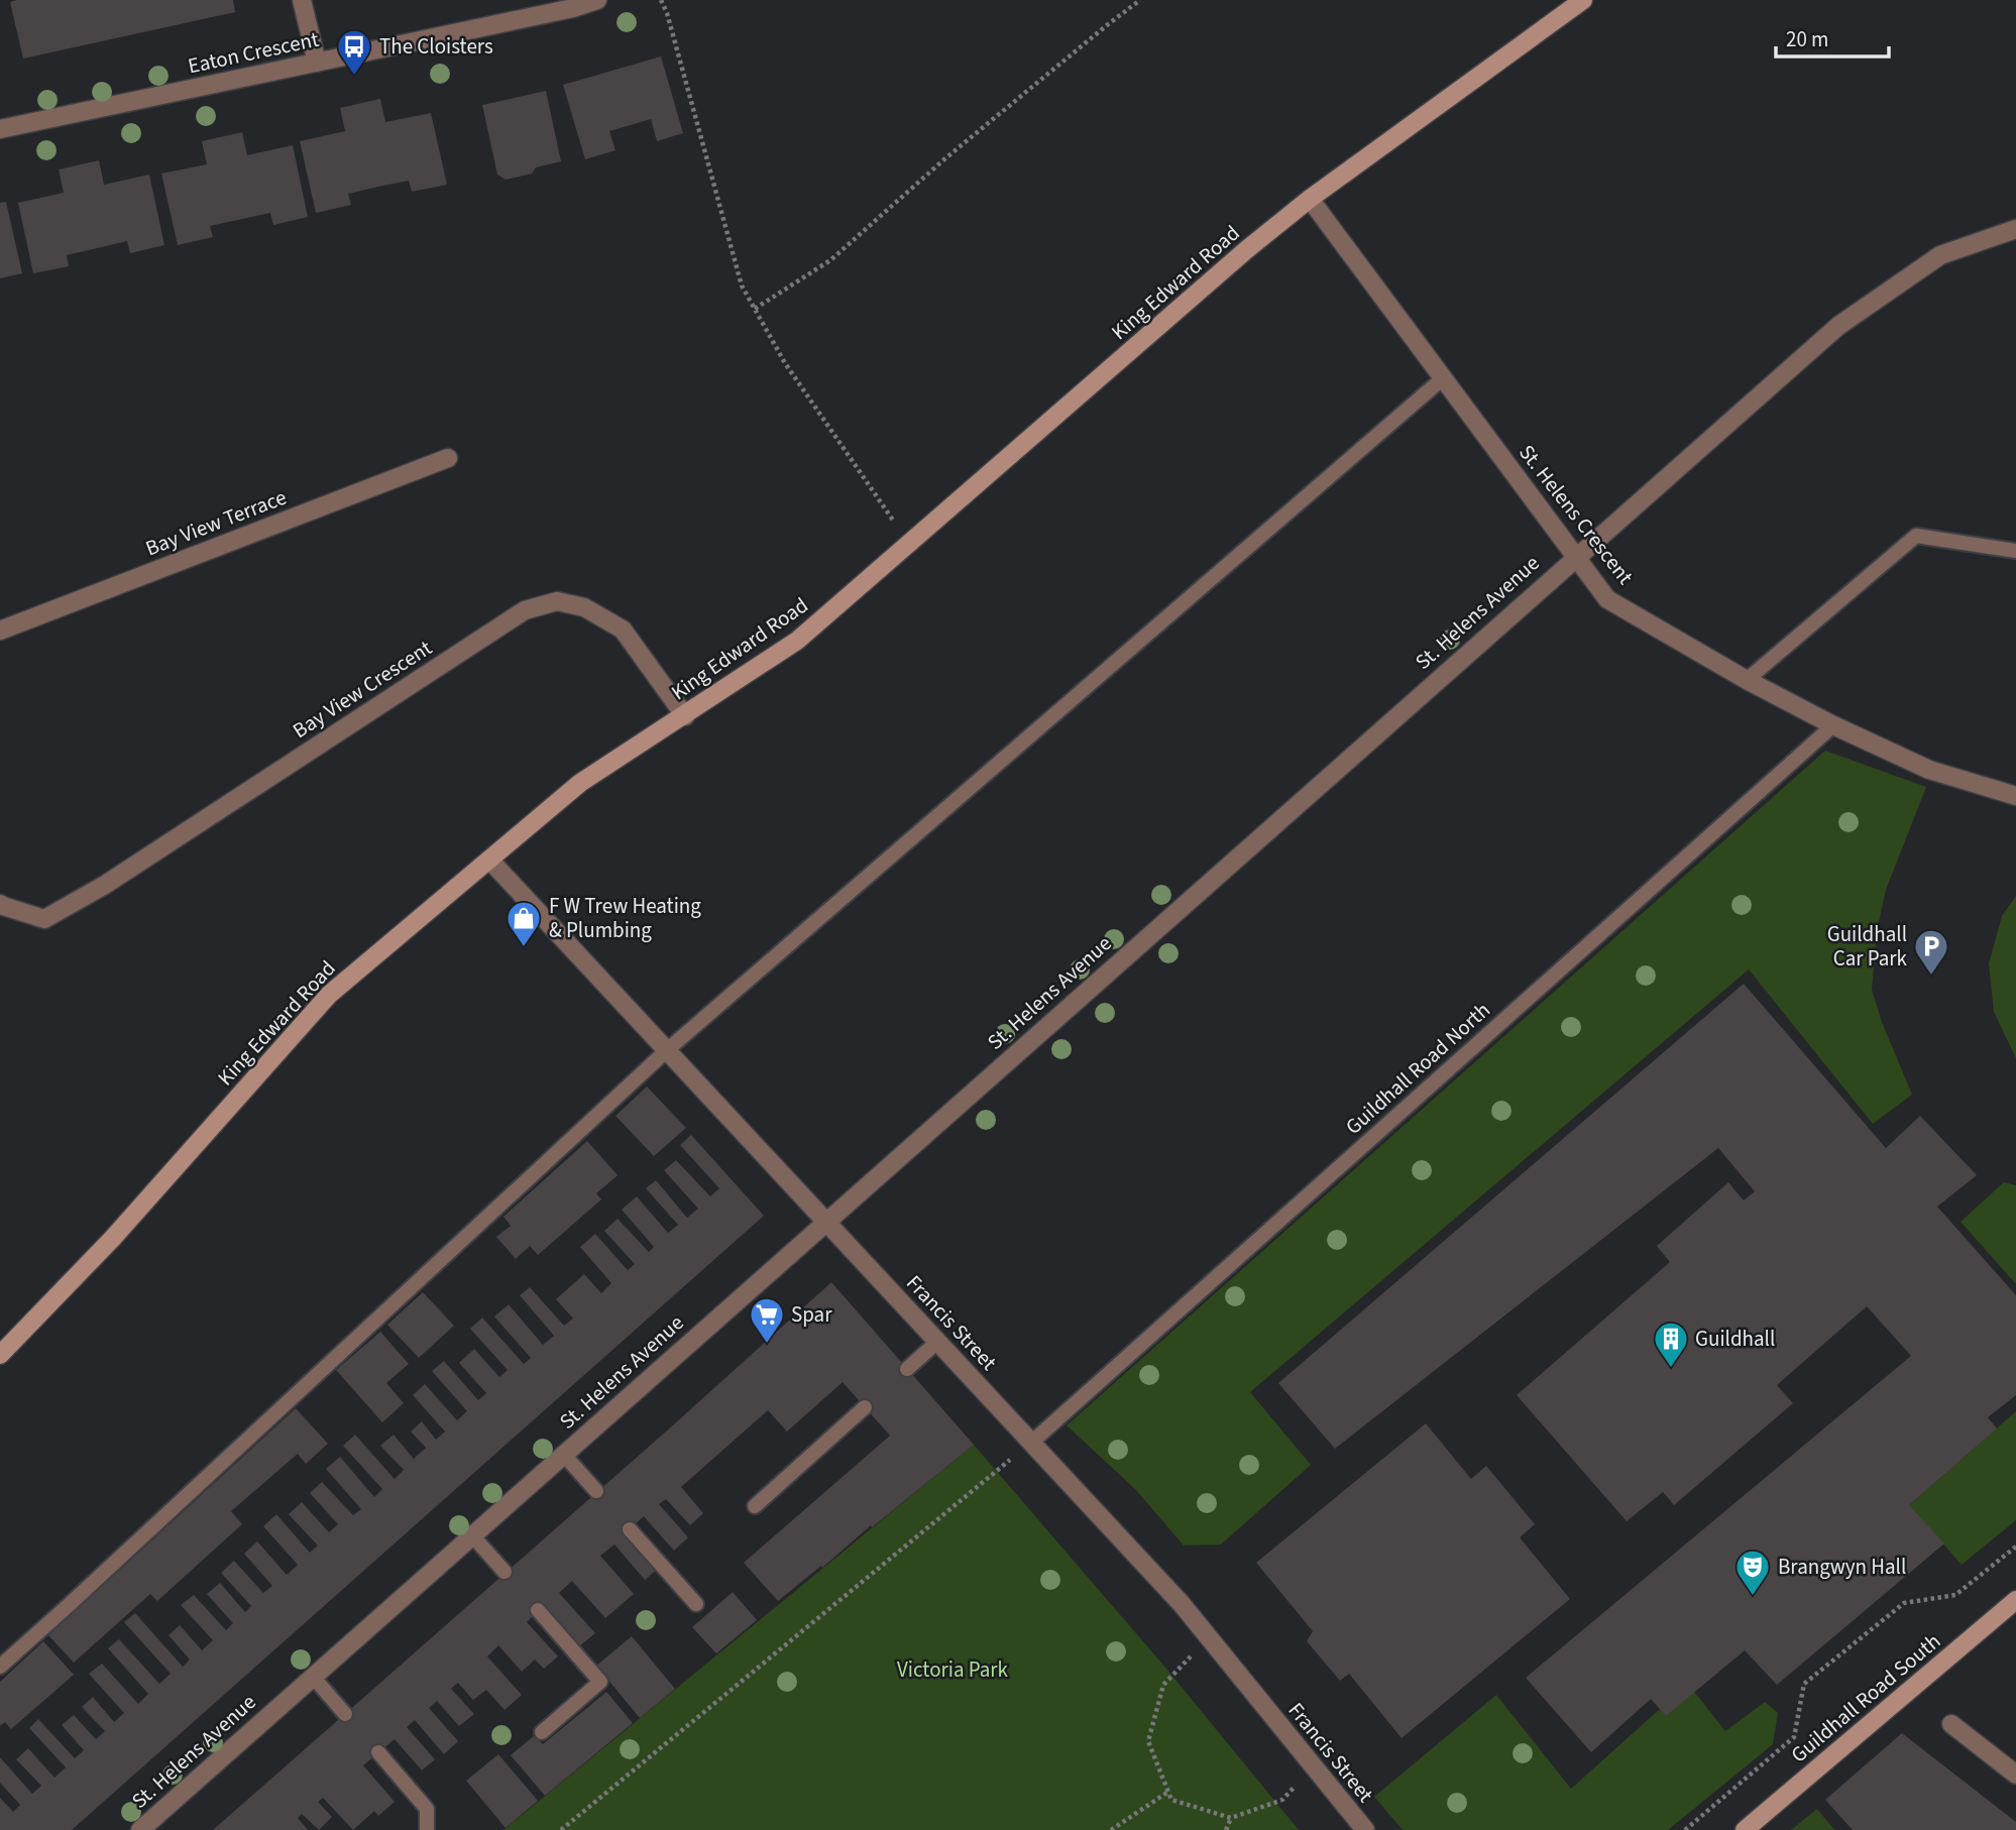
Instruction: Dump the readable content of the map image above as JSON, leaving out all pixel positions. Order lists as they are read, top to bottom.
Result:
{
  "streets": {
    "street": [
      "Eaton Crescent",
      "King Edward Road",
      "St. Helens Crescent",
      "Bay View Terrace",
      "St. Helens Avenue",
      "Bay View Crescent",
      "Francis Street",
      "Guildhall Road South"
    ],
    "lane": ["Guildhall Road North"]
  },
  "crossings": [
    ["King Edward Road", "St. Helens Crescent"],
    ["King Edward Road", "Bay View Crescent"],
    ["King Edward Road", "Francis Street"],
    ["St. Helens Crescent", "St. Helens Avenue"],
    ["St. Helens Crescent", "Guildhall Road North"],
    ["St. Helens Avenue", "Francis Street"],
    ["Guildhall Road North", "Francis Street"]
  ],
  "parks": ["Victoria Park"],
  "places": {
    "bus stop": ["The Cloisters"],
    "shop": ["F W Trew Heating & Plumbing"],
    "parking": ["Guildhall Car Park"],
    "supermarket": ["Spar"],
    "building": ["Guildhall"],
    "theatre": ["Brangwyn Hall"]
  },
  "scale_bar": "20 m"
}
